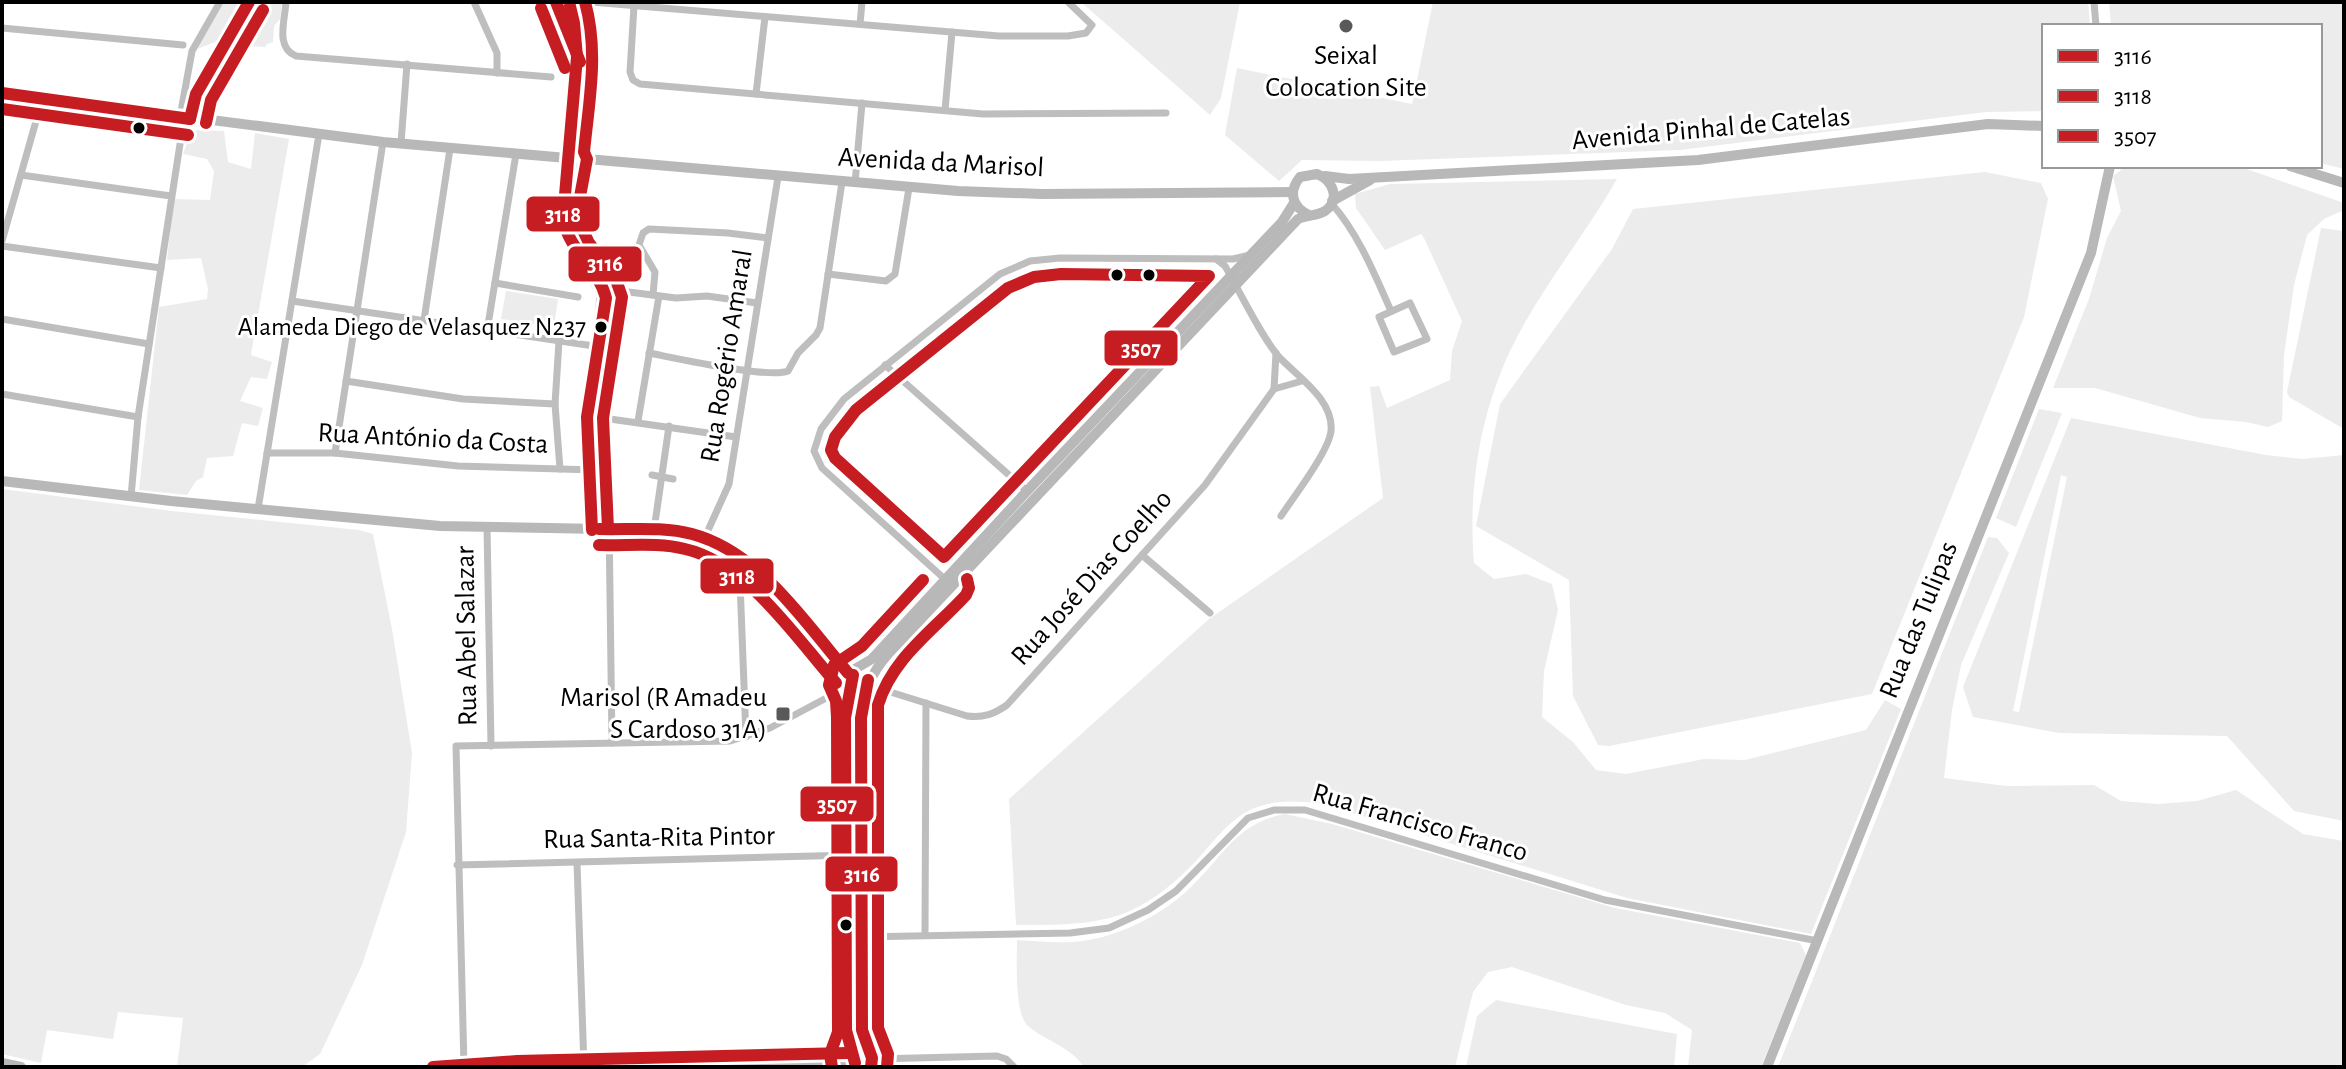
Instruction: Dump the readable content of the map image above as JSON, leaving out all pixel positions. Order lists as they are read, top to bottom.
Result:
{
  "streets": {
    "street": [
      "Avenida Pinhal de Catelas",
      "Avenida da Marisol",
      "Rua Rogério Amaral",
      "Rua António da Costa",
      "Rua José Dias Coelho",
      "Rua das Tulipas",
      "Rua Abel Salazar",
      "Rua Francisco Franco",
      "Rua Santa-Rita Pintor"
    ]
  },
  "crossings": [
    ["Avenida Pinhal de Catelas", "Avenida da Marisol"],
    ["Avenida da Marisol", "Rua Rogério Amaral"],
    ["Rua das Tulipas", "Rua Francisco Franco"]
  ],
  "places": {
    "other": ["Seixal Colocation Site", "Alameda Diego de Velasquez N237"],
    "transit": ["Marisol (R Amadeu S Cardoso 31A)"]
  },
  "lines": ["transit line 3116", "transit line 3118", "transit line 3507"],
  "legend": ["3116", "3118", "3507"]
}
